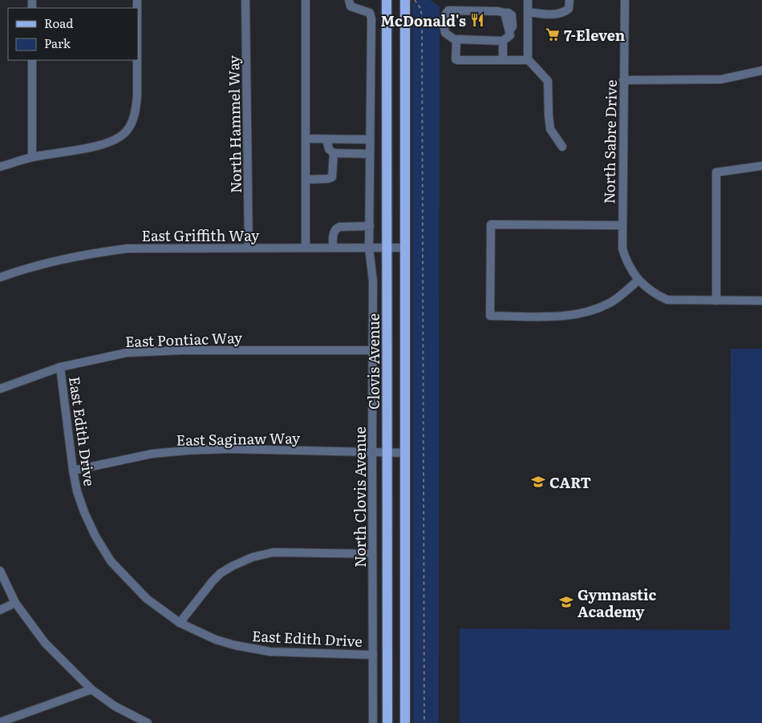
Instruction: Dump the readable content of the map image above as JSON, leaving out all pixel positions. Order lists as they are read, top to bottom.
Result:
{
  "streets": {
    "main road": ["Clovis Avenue"],
    "street": [
      "North Hammel Way",
      "North Sabre Drive",
      "East Griffith Way",
      "East Pontiac Way",
      "East Edith Drive",
      "East Saginaw Way",
      "North Clovis Avenue"
    ]
  },
  "crossings": [
    ["North Hammel Way", "East Griffith Way"],
    ["East Griffith Way", "Clovis Avenue"],
    ["East Griffith Way", "North Clovis Avenue"],
    ["East Pontiac Way", "East Edith Drive"],
    ["East Pontiac Way", "North Clovis Avenue"],
    ["Clovis Avenue", "East Saginaw Way"],
    ["East Edith Drive", "East Saginaw Way"],
    ["East Edith Drive", "North Clovis Avenue"],
    ["East Saginaw Way", "North Clovis Avenue"]
  ],
  "places": {
    "restaurant": ["McDonald's"],
    "supermarket": ["7-Eleven"],
    "school or university": ["CART", "Gymnastic Academy"]
  },
  "legend": ["Road", "Park"]
}
